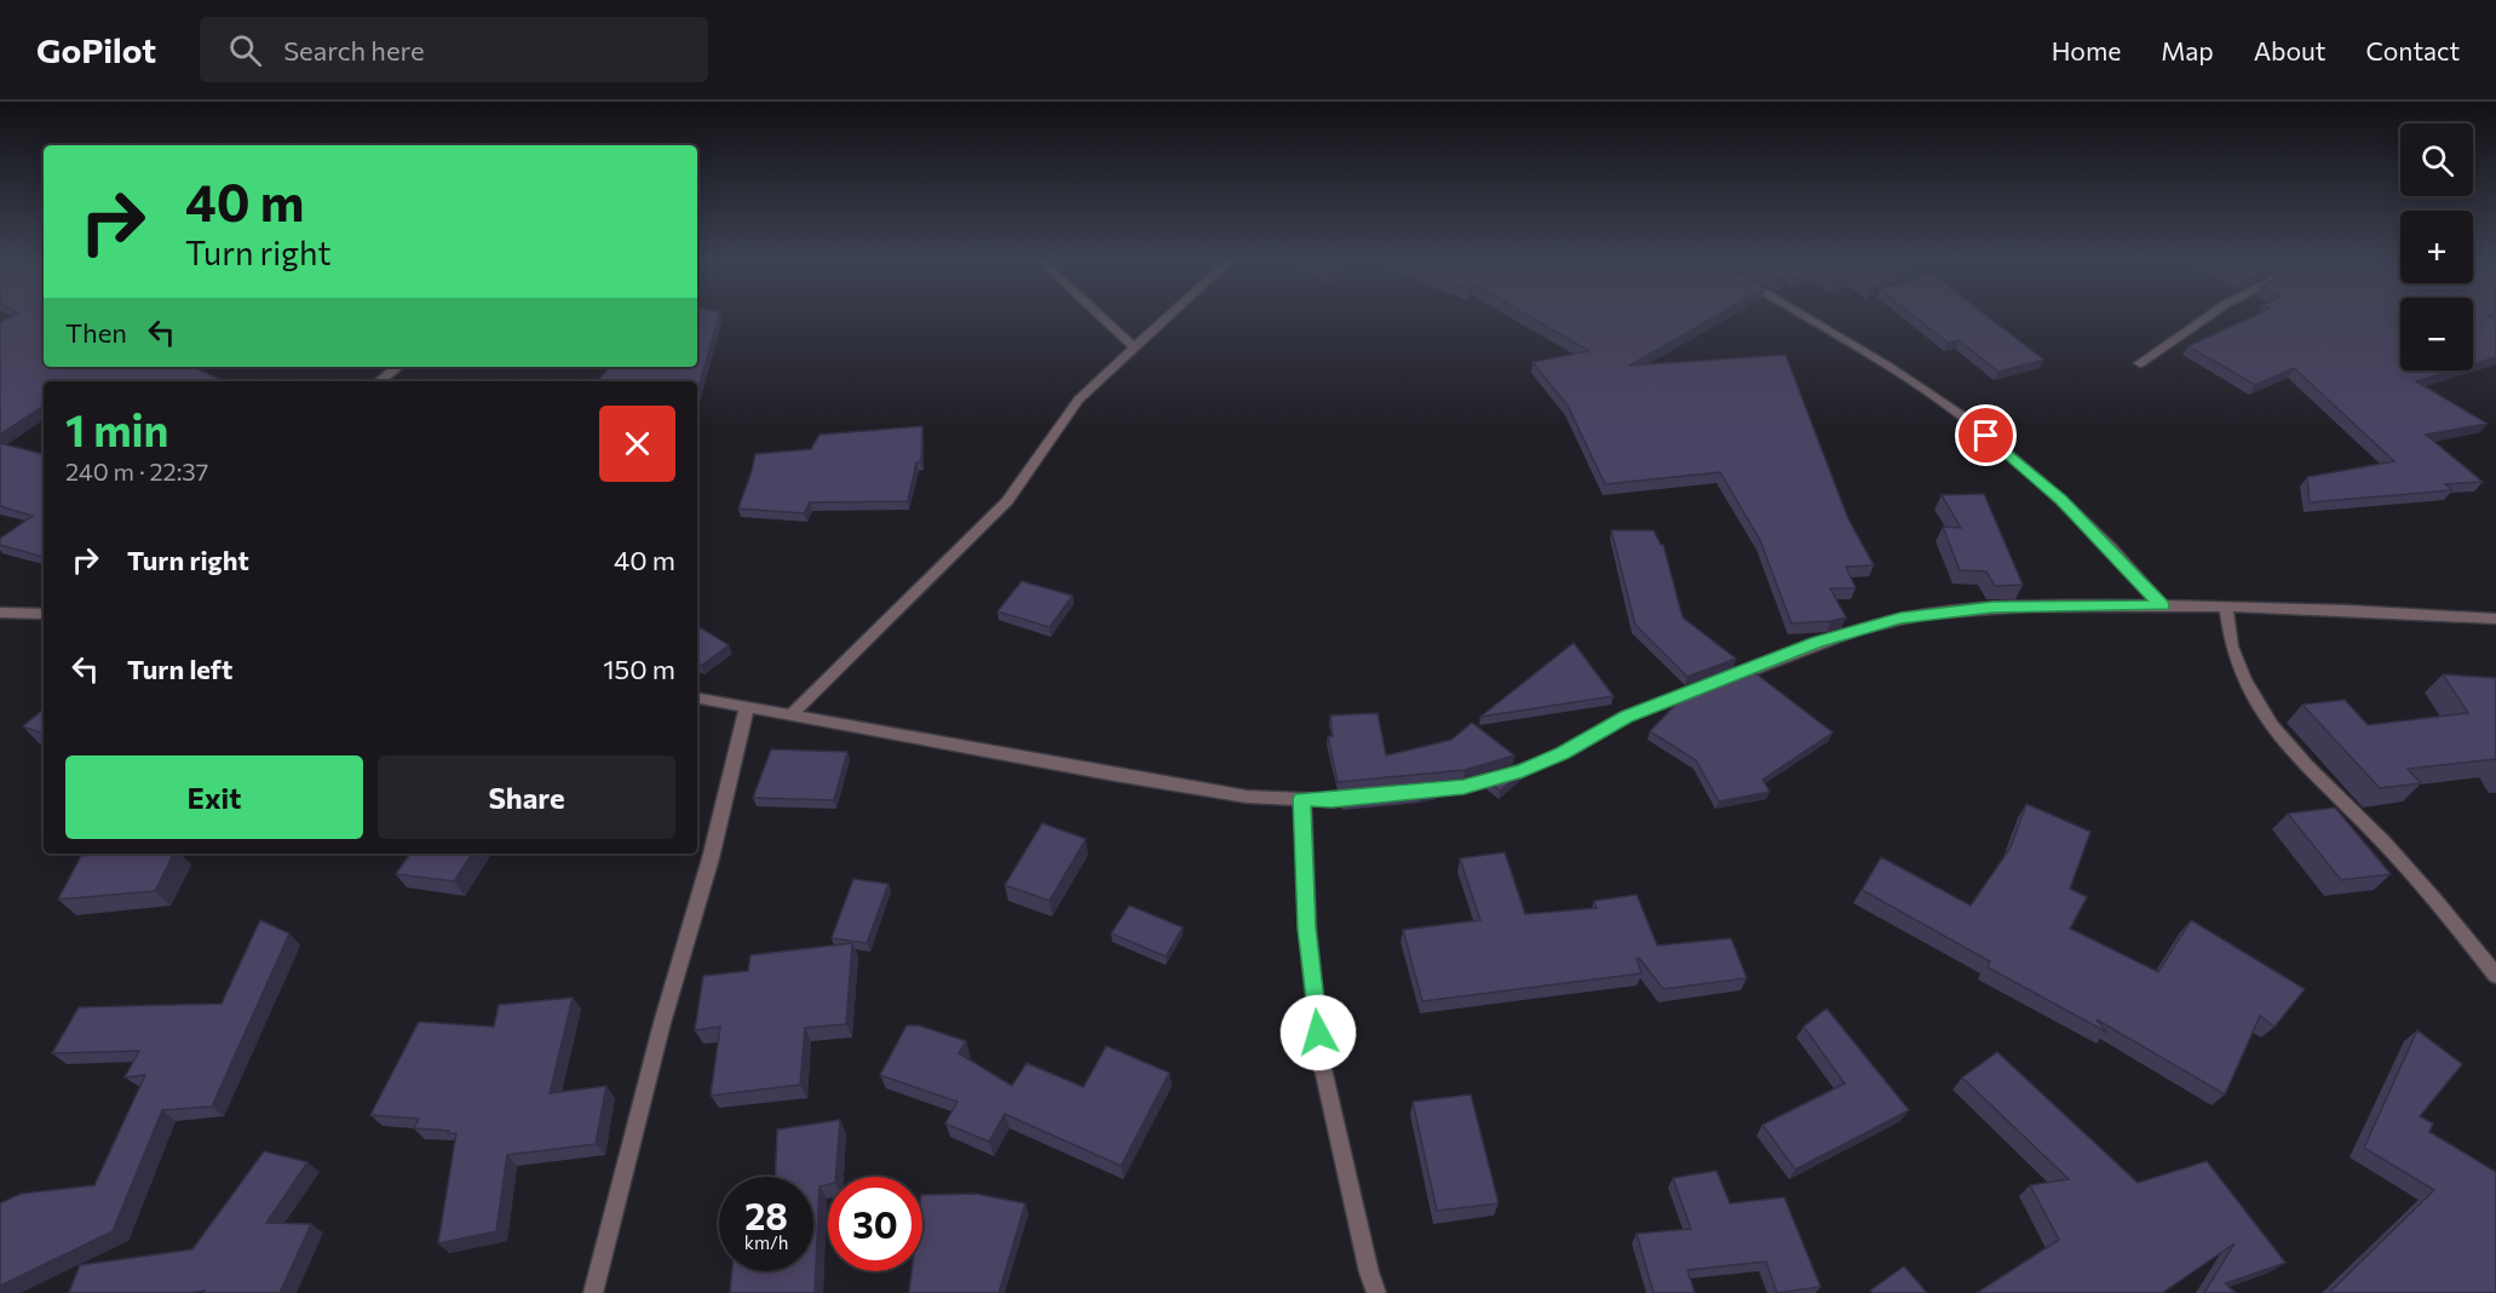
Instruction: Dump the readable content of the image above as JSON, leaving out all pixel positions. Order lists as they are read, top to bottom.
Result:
{
  "page": {
    "header": "GoPilot",
    "search": "Search here",
    "nav": [
      "Home",
      "Map",
      "About",
      "Contact"
    ],
    "map_buttons": ["+", "−"],
    "turn": ["40 m", "Turn right"],
    "then": "Then",
    "heading": ["1 min", "240 m · 22:37"],
    "list": [
      {
        "name": "Turn right",
        "value": "40 m"
      },
      {
        "name": "Turn left",
        "value": "150 m"
      }
    ],
    "buttons": ["Exit", "Share"],
    "speed": "28 km/h",
    "limit": "30"
  }
}
